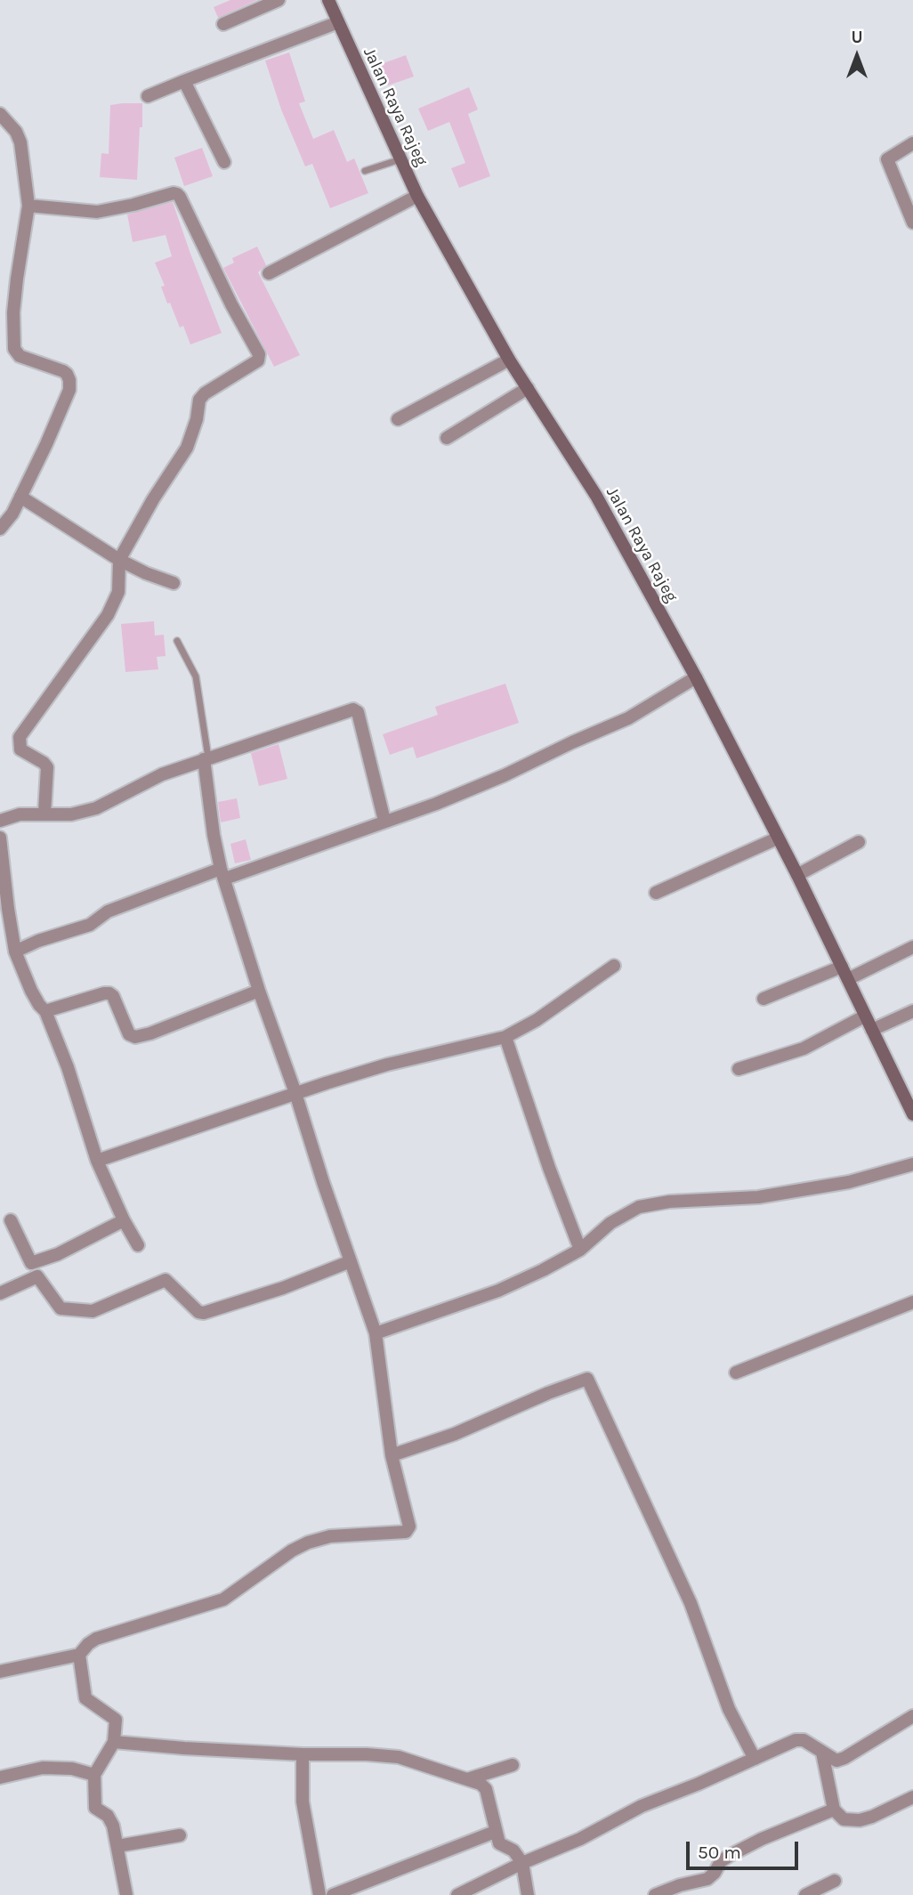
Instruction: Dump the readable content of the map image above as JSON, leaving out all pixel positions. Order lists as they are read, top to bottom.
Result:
{
  "streets": {
    "main road": ["Jalan Raya Rajeg"]
  },
  "scale_bar": "50 m",
  "north": "top"
}
